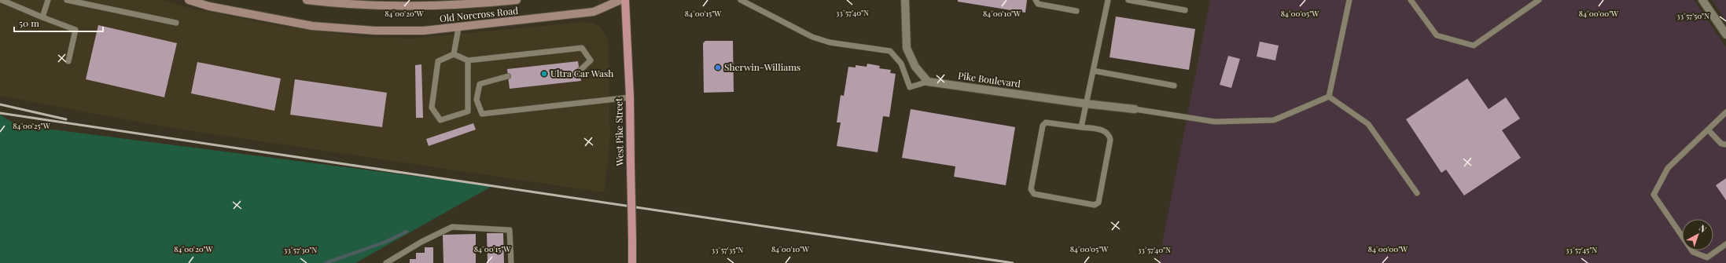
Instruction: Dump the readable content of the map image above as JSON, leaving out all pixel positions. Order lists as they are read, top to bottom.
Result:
{
  "streets": {
    "main road": ["Old Norcross Road", "West Pike Street"],
    "street": ["Pike Boulevard"]
  },
  "places": ["Sherwin-Williams", "Ultra Car Wash"],
  "scale_bar": "50 m",
  "north": "top right",
  "coordinates": [
    "33°57'40\"N",
    "84°00'20\"W",
    "84°00'15\"W",
    "84°00'10\"W",
    "84°00'05\"W",
    "84°00'00\"W",
    "33°57'50\"N",
    "84°00'25\"W",
    "33°57'30\"N",
    "33°57'35\"N",
    "33°57'45\"N"
  ]
}
